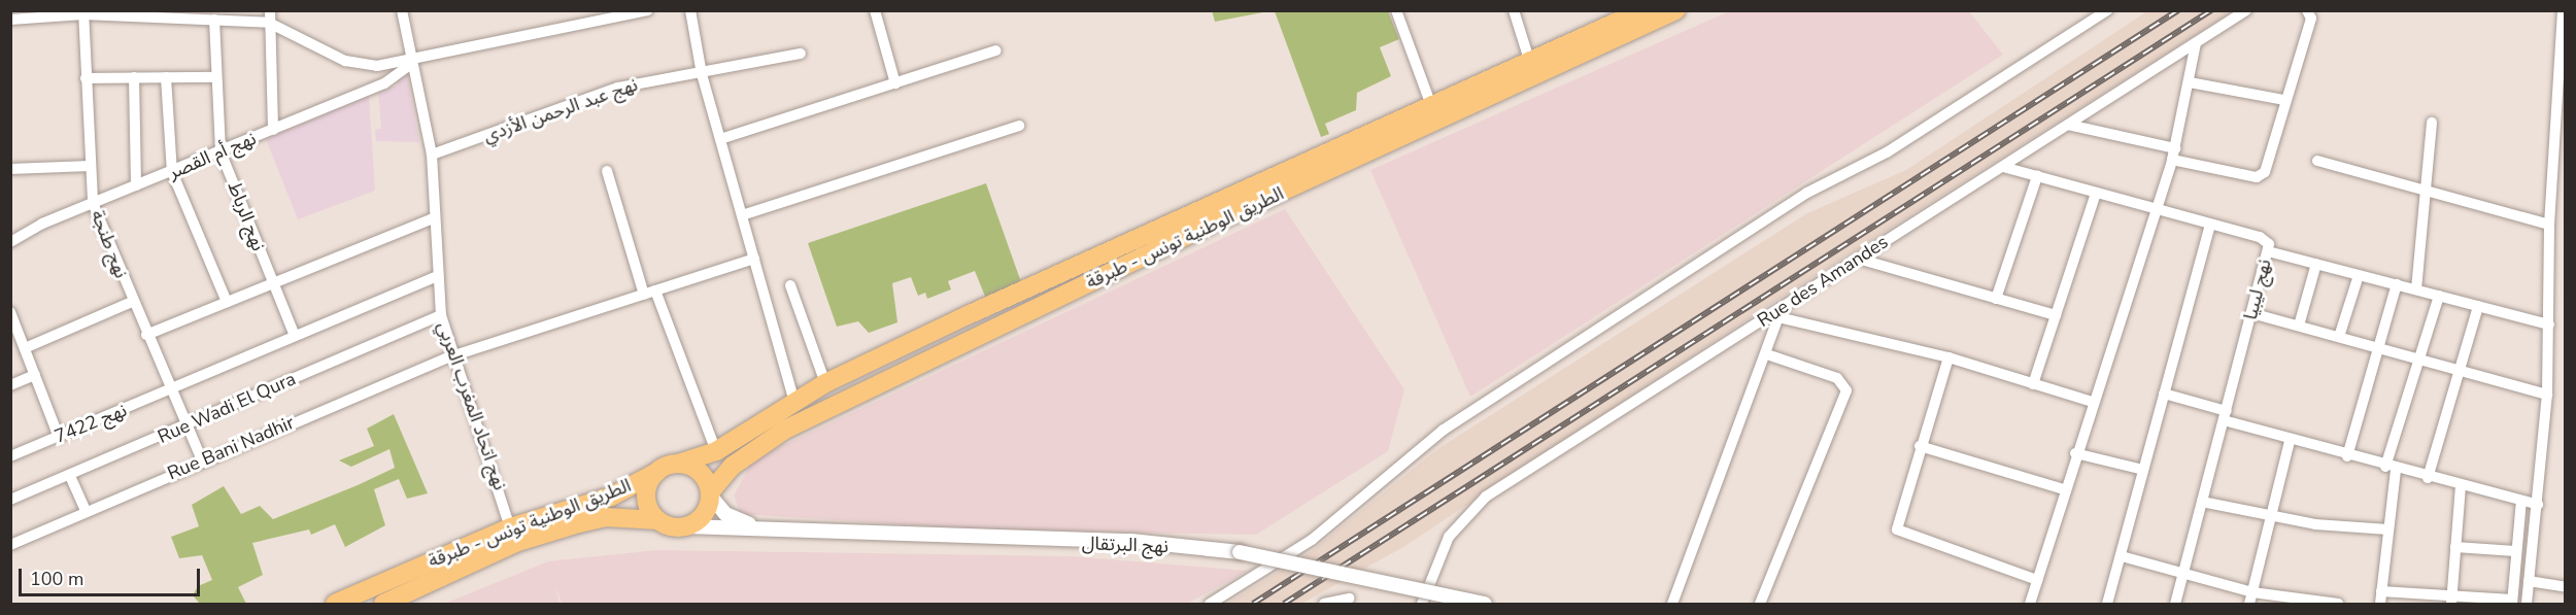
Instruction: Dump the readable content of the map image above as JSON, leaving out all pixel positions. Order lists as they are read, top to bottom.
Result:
{
  "streets": {
    "main road": ["الطريق الوطنية تونس - طبرقة"],
    "street": [
      "نهج عبد الرحمن الأزدي",
      "نهج أم القصر",
      "نهج الرباط",
      "نهج طنجة",
      "Rue des Amandes",
      "نهج ليبيا",
      "نهج اتحاد المغرب العربي",
      "Rue Wadi El Qura",
      "نهج 7422",
      "Rue Bani Nadhir",
      "نهج البرتقال"
    ]
  },
  "crossings": [
    ["نهج عبد الرحمن الأزدي", "نهج اتحاد المغرب العربي"],
    ["نهج أم القصر", "نهج الرباط"],
    ["نهج أم القصر", "نهج طنجة"],
    ["نهج أم القصر", "نهج اتحاد المغرب العربي"],
    ["نهج الرباط", "نهج 7422"],
    ["الطريق الوطنية تونس - طبرقة", "نهج اتحاد المغرب العربي"],
    ["الطريق الوطنية تونس - طبرقة", "نهج البرتقال"],
    ["نهج طنجة", "Rue Wadi El Qura"],
    ["نهج طنجة", "نهج 7422"],
    ["نهج طنجة", "Rue Bani Nadhir"],
    ["Rue des Amandes", "نهج ليبيا"],
    ["نهج اتحاد المغرب العربي", "Rue Wadi El Qura"],
    ["نهج اتحاد المغرب العربي", "نهج 7422"],
    ["نهج اتحاد المغرب العربي", "Rue Bani Nadhir"]
  ],
  "scale_bar": "100 m"
}
